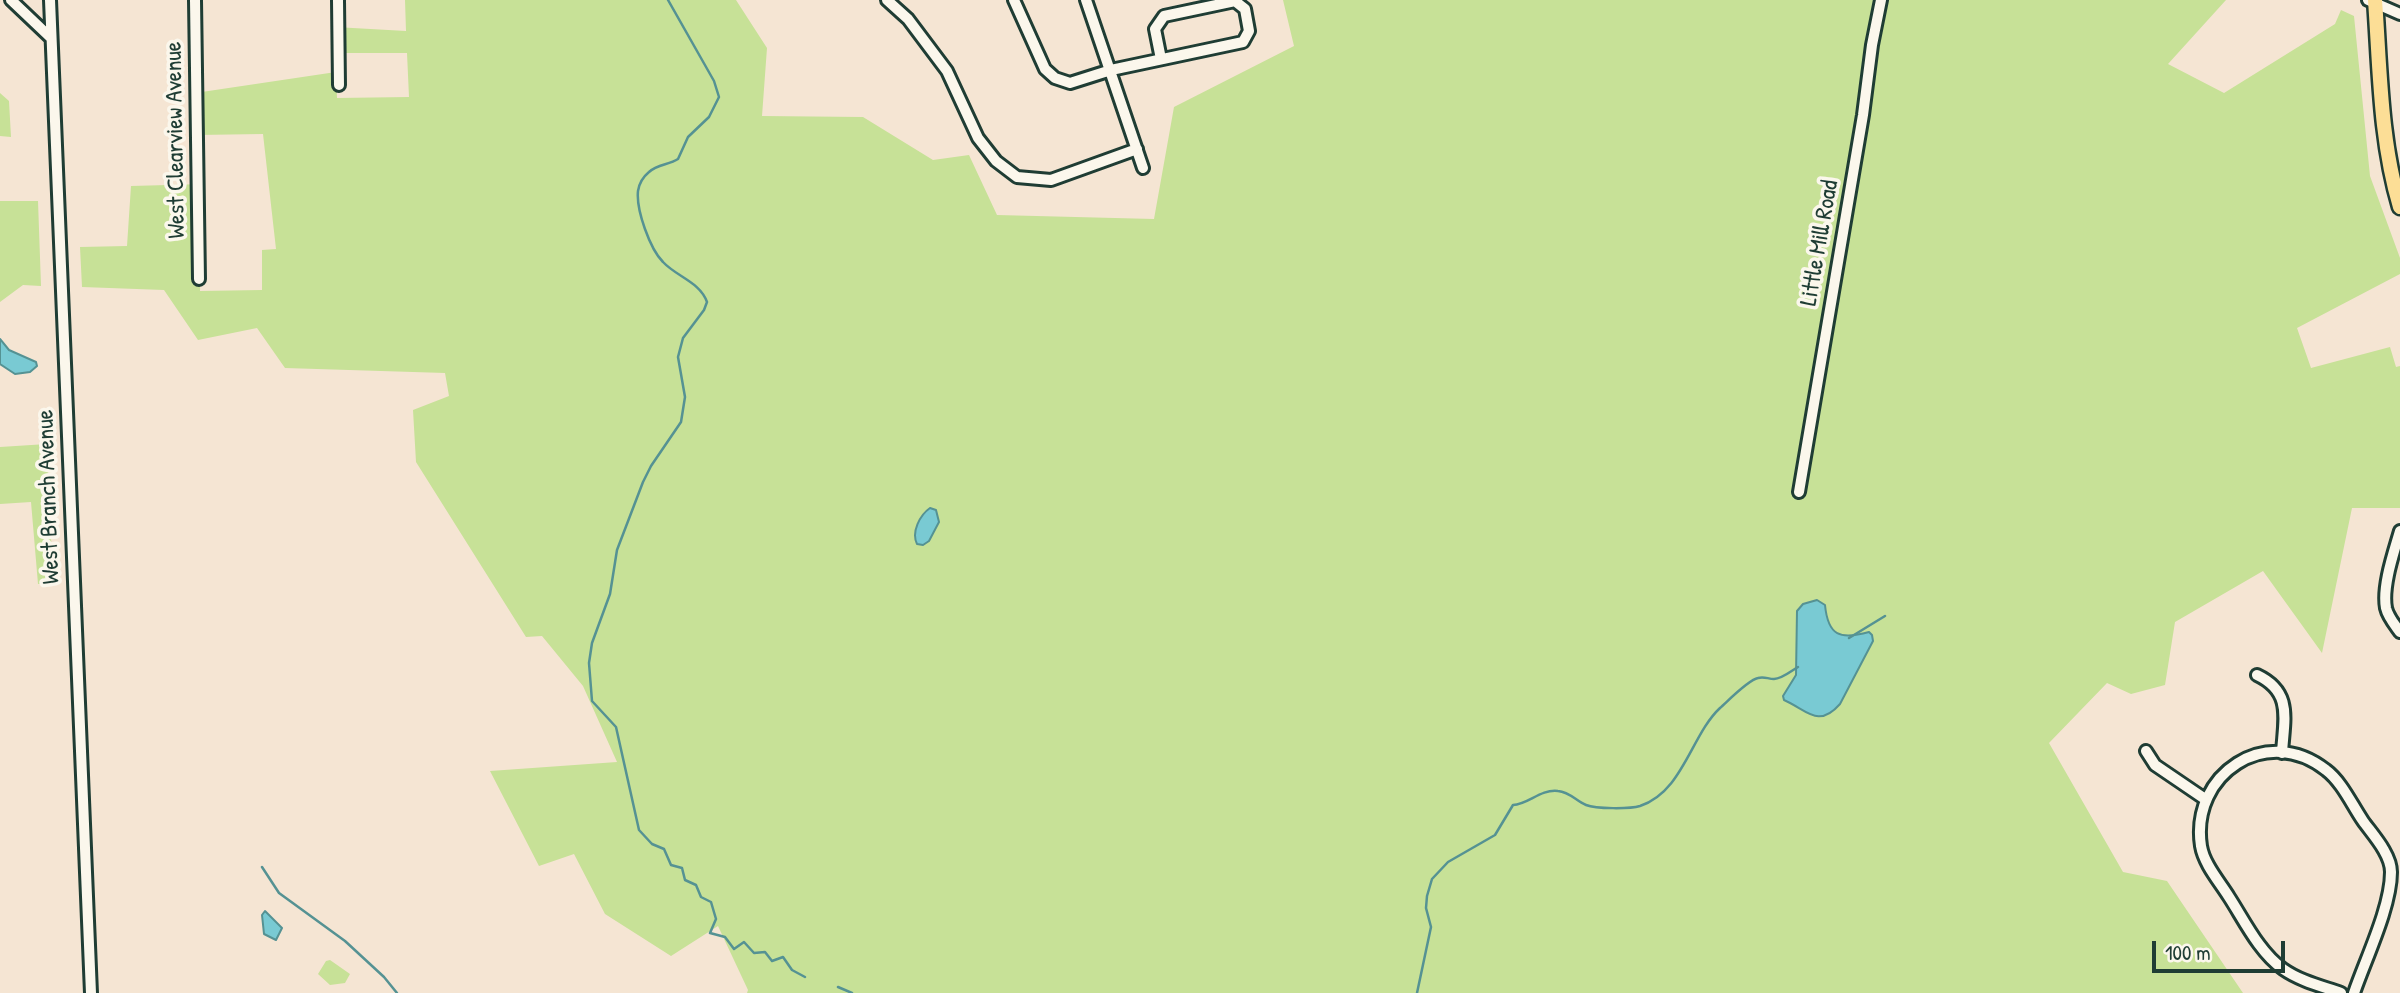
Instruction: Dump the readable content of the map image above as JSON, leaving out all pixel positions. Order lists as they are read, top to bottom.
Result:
{
  "streets": {
    "street": ["West Clearview Avenue", "Little Mill Road", "West Branch Avenue"]
  },
  "scale_bar": "100 m"
}
